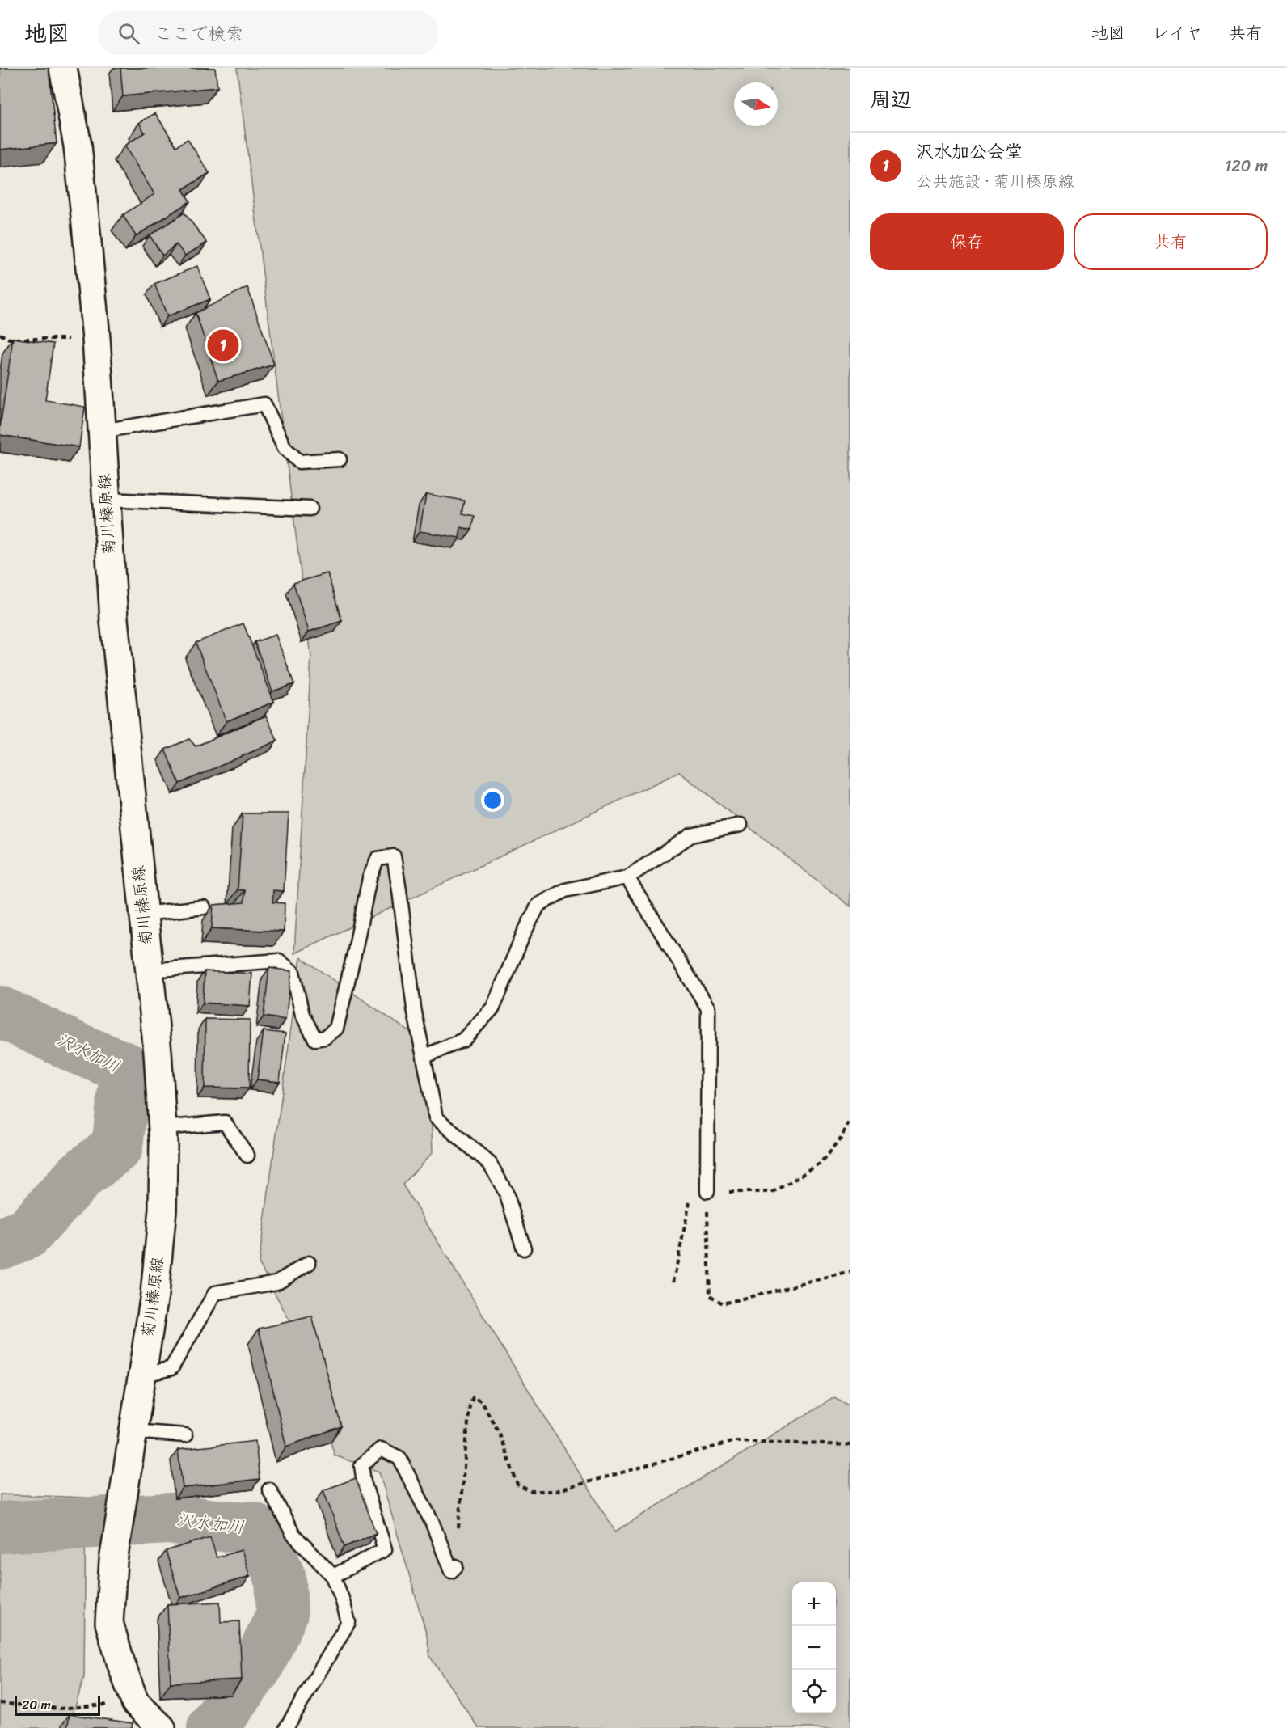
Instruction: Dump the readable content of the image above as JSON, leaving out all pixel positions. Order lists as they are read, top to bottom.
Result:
{
  "streets": {
    "main road": ["菊川榛原線"]
  },
  "water": ["沢水加川"],
  "scale_bar": "20 m",
  "north": "right",
  "page": {
    "header": "地図",
    "search": "ここで検索",
    "nav": ["地図", "レイヤ", "共有"],
    "heading": "周辺",
    "list": [
      {
        "mark": "1",
        "name": "沢水加公会堂",
        "note": "公共施設 · 菊川榛原線",
        "value": "120 m"
      }
    ],
    "buttons": ["保存", "共有"],
    "pins": "1",
    "map_buttons": ["+", "−"],
    "scale": "20 m"
  }
}
